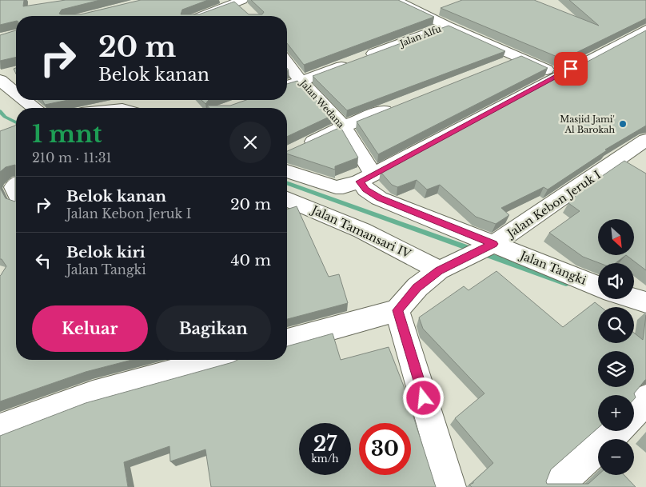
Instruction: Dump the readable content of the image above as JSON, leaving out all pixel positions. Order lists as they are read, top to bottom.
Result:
{
  "streets": {
    "street": [
      "Jalan Alfu",
      "Jalan Wedana",
      "Jalan Kebon Jeruk I",
      "Jalan Tamansari IV",
      "Jalan Tangki"
    ]
  },
  "crossings": [
    ["Jalan Alfu", "Jalan Wedana"],
    ["Jalan Wedana", "Jalan Tangki"],
    ["Jalan Kebon Jeruk I", "Jalan Tamansari IV"],
    ["Jalan Kebon Jeruk I", "Jalan Tangki"]
  ],
  "places": ["Masjid Jami' Al Barokah"],
  "north": "bottom right",
  "page": {
    "turn": ["20 m", "Belok kanan"],
    "heading": ["1 mnt", "210 m · 11:31"],
    "list": [
      {
        "name": "Belok kanan",
        "note": "Jalan Kebon Jeruk I",
        "value": "20 m"
      },
      {
        "name": "Belok kiri",
        "note": "Jalan Tangki",
        "value": "40 m"
      }
    ],
    "map_buttons": ["+", "−"],
    "buttons": ["Keluar", "Bagikan"],
    "speed": "27 km/h",
    "limit": "30"
  }
}
